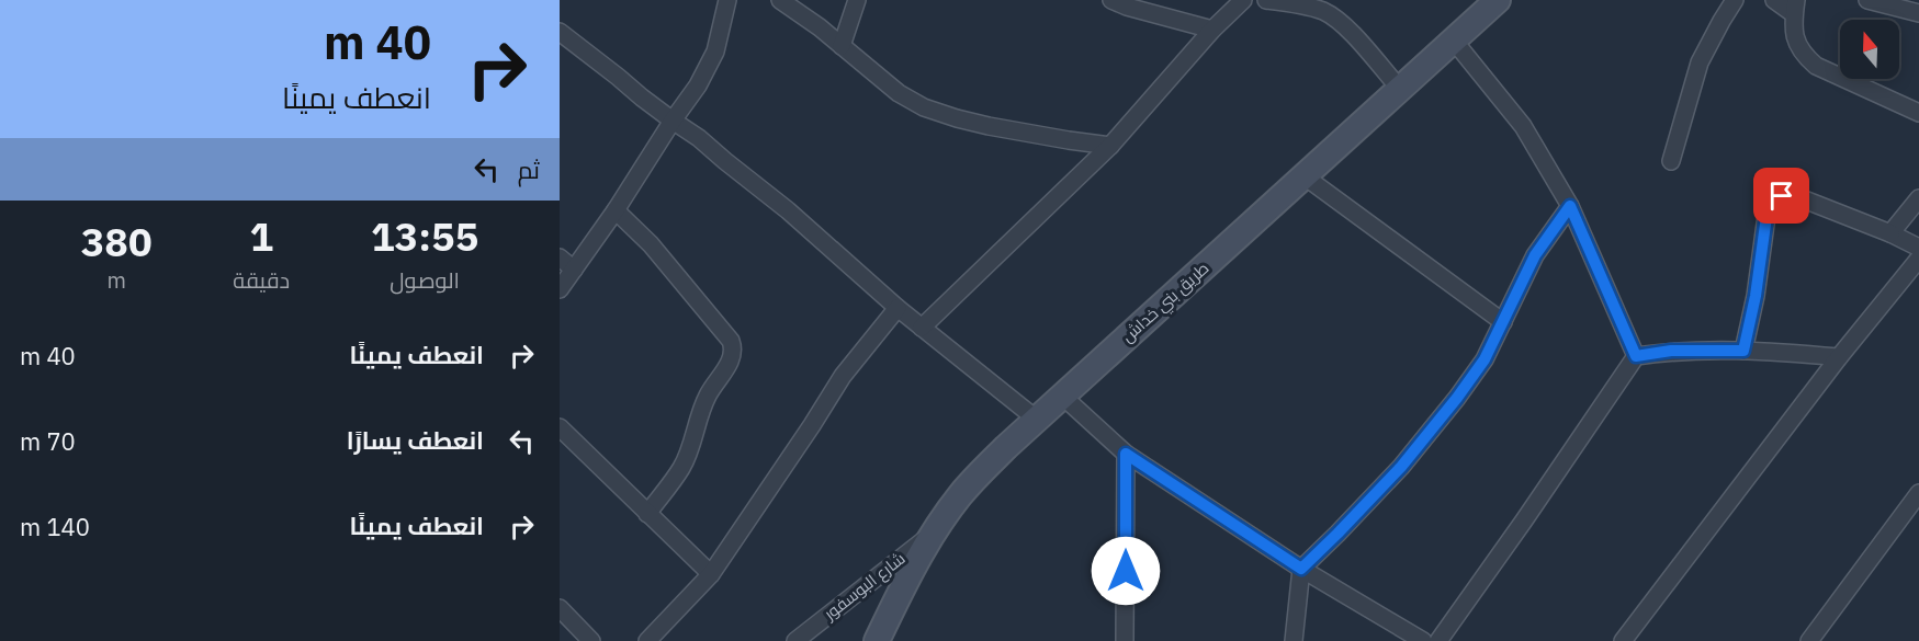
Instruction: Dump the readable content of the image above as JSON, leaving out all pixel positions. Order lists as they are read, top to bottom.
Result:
{
  "streets": {
    "main road": ["طريق بني خداش"],
    "street": ["شارع البوسفور"]
  },
  "crossings": [
    ["طريق بني خداش", "شارع البوسفور"]
  ],
  "north": "top",
  "page": {
    "turn": ["40 m", "انعطف يمينًا"],
    "then": "ثم",
    "eta": [
      "13:55",
      "الوصول",
      "1",
      "دقيقة",
      "380",
      "m"
    ],
    "list": [
      {
        "name": "انعطف يمينًا",
        "value": "40 m"
      },
      {
        "name": "انعطف يسارًا",
        "value": "70 m"
      },
      {
        "name": "انعطف يمينًا",
        "value": "140 m"
      }
    ]
  }
}
